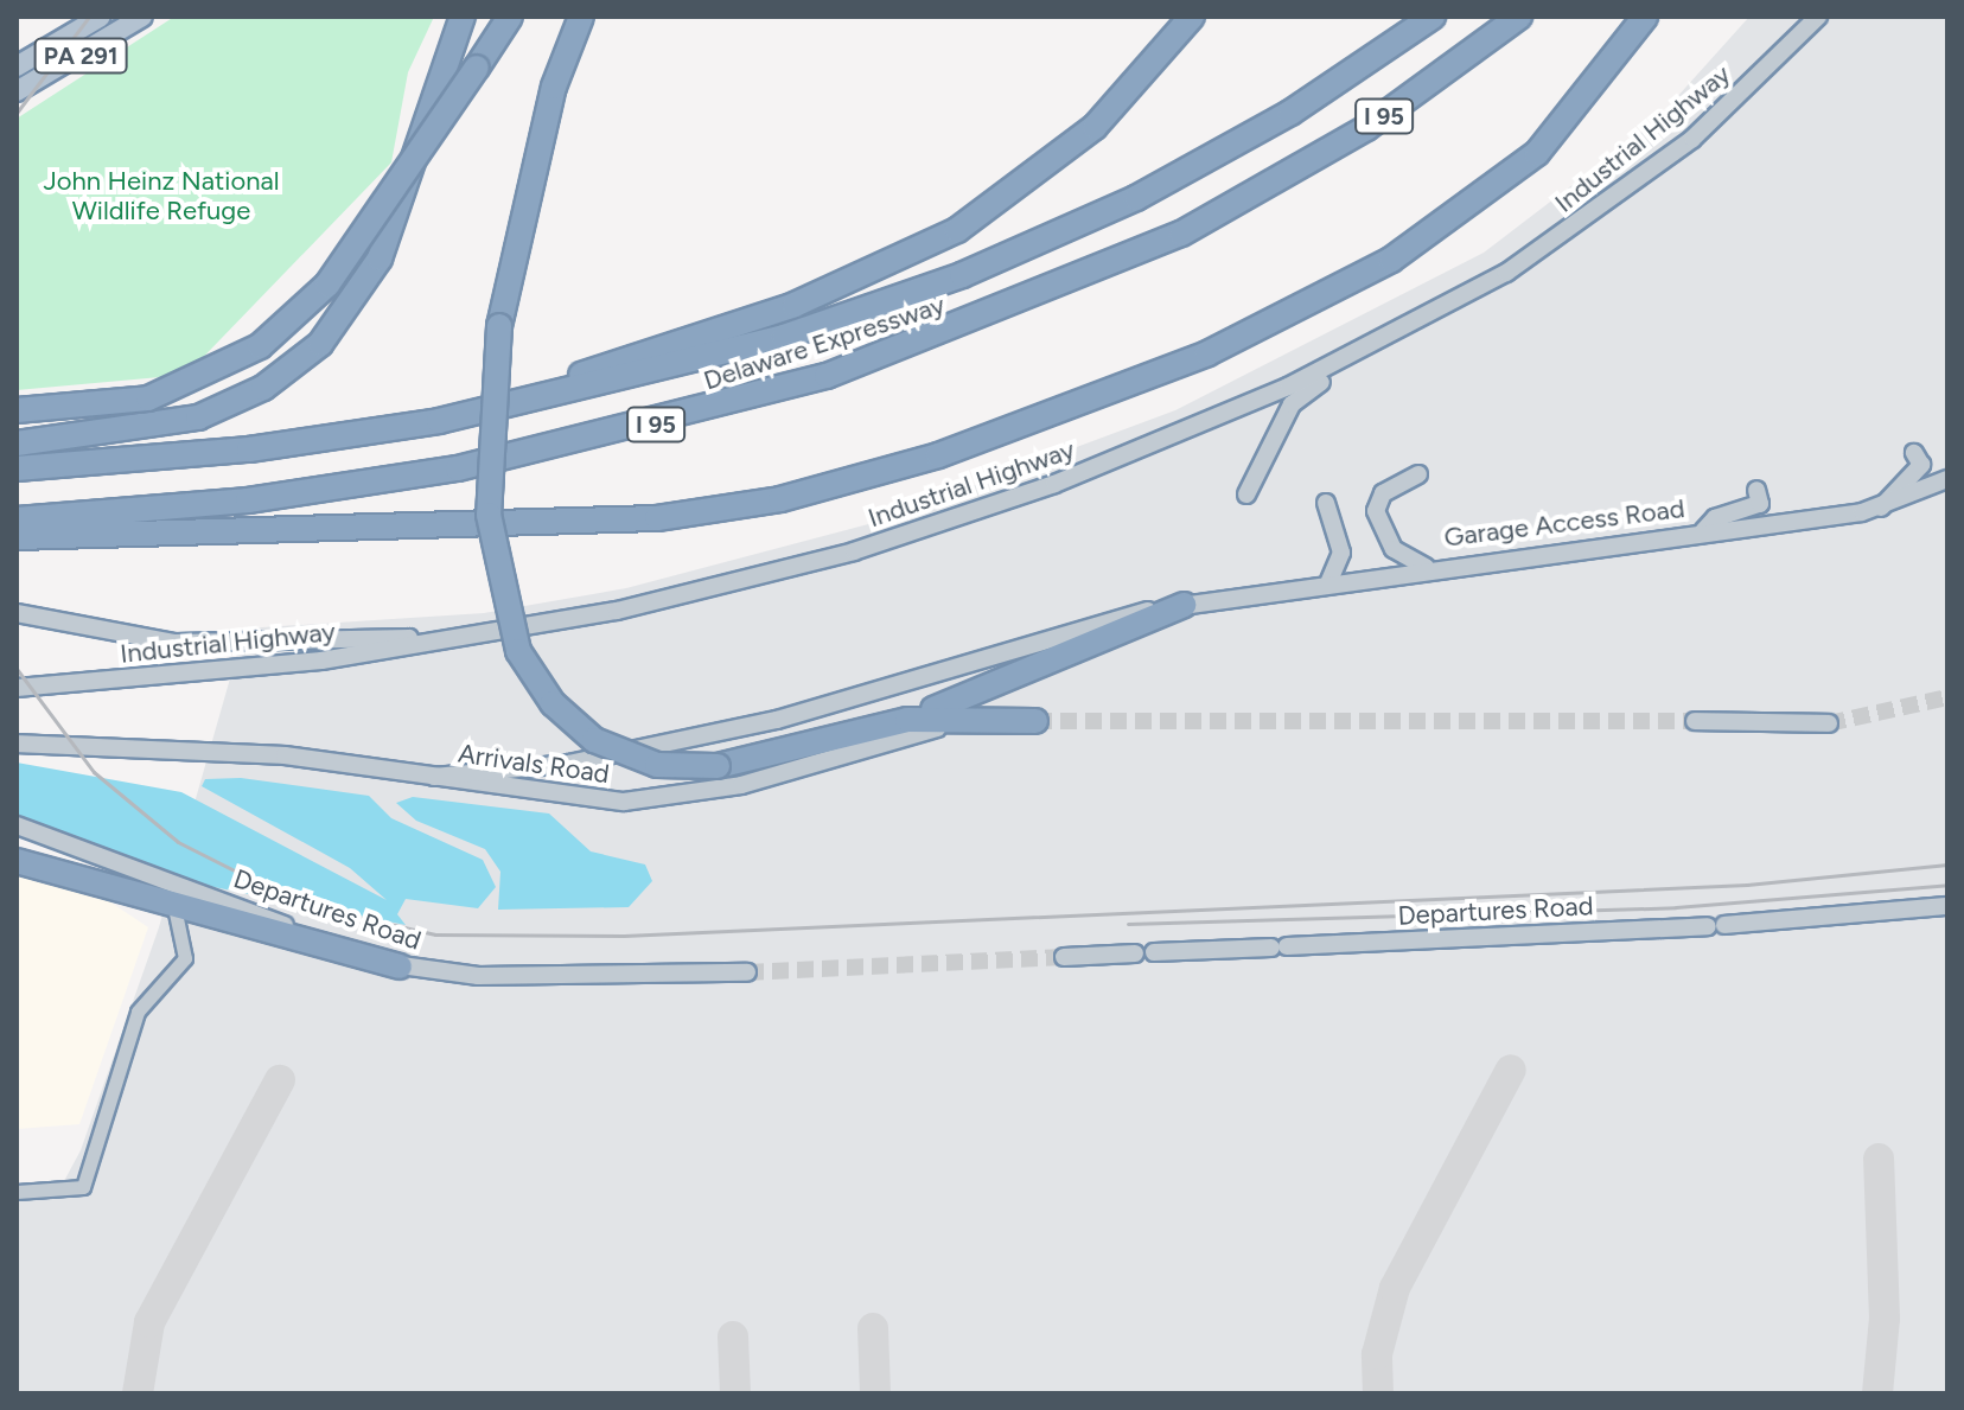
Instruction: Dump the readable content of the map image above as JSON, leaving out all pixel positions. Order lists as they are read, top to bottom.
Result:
{
  "streets": {
    "highway": ["I 95", "Delaware Expressway"],
    "main road": ["PA 291"],
    "street": [
      "Industrial Highway",
      "Garage Access Road",
      "Arrivals Road",
      "Departures Road"
    ]
  },
  "crossings": [
    ["Garage Access Road", "Arrivals Road"]
  ],
  "parks": ["John Heinz National Wildlife Refuge"]
}
